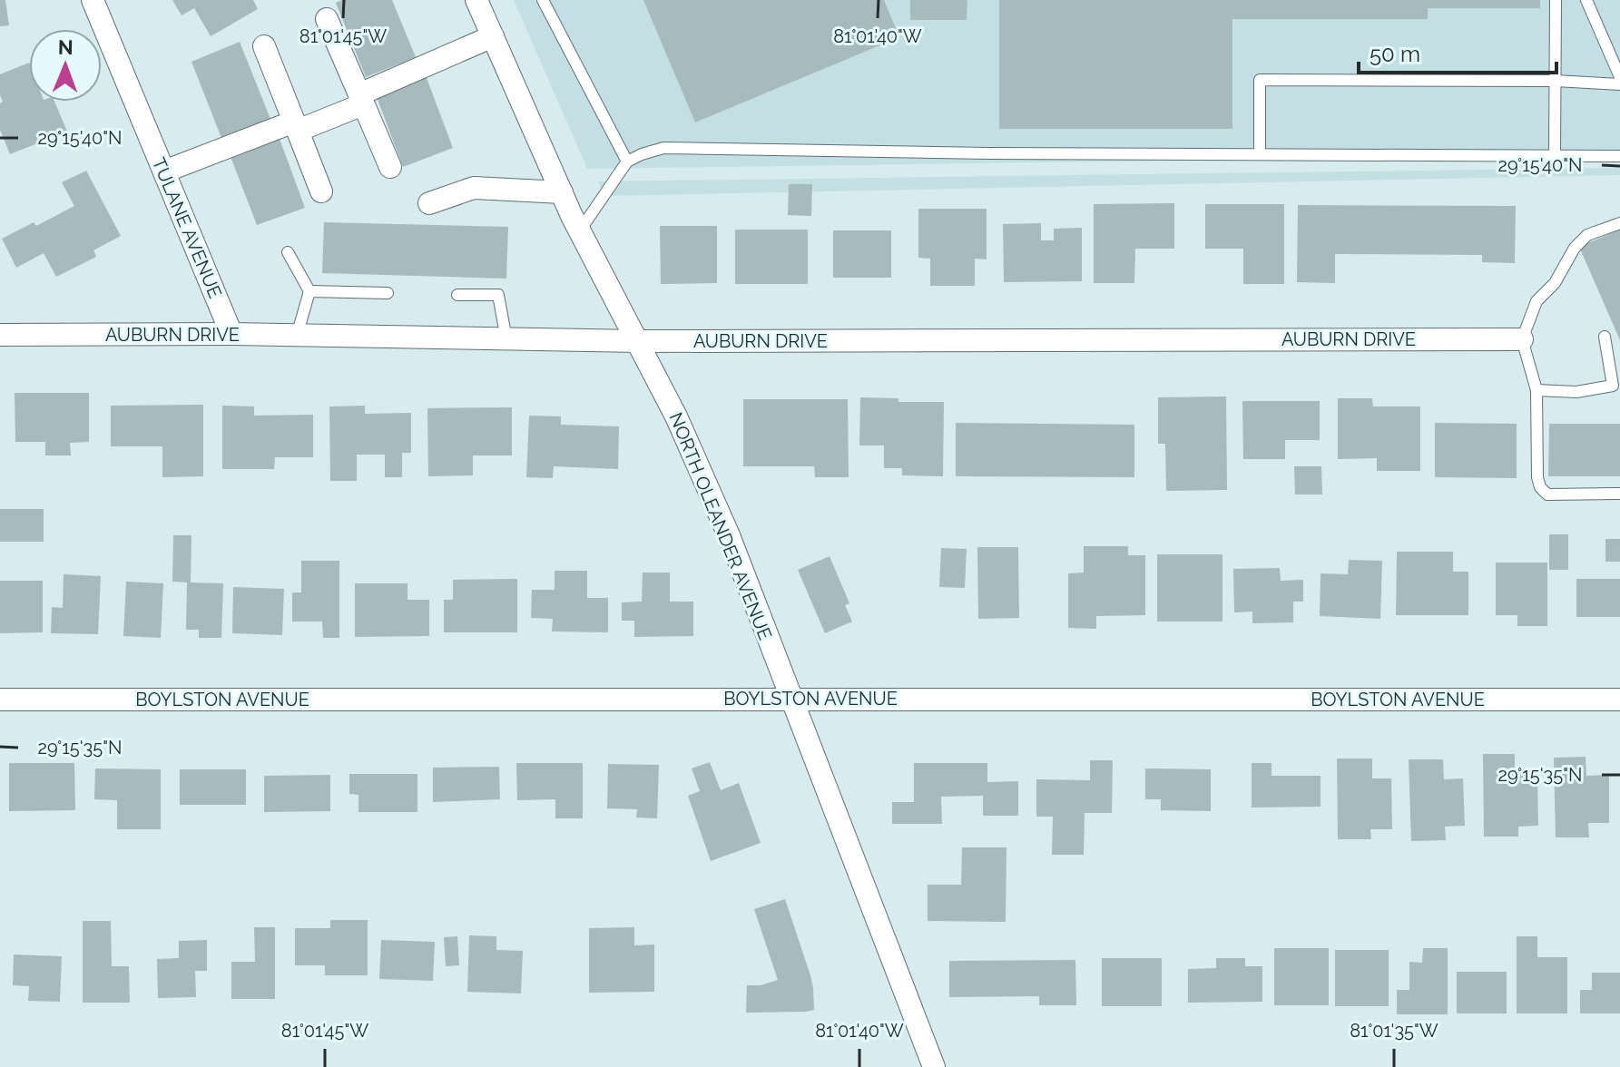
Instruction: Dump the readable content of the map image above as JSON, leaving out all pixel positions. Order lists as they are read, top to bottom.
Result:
{
  "streets": {
    "street": [
      "TULANE AVENUE",
      "AUBURN DRIVE",
      "NORTH OLEANDER AVENUE",
      "BOYLSTON AVENUE"
    ]
  },
  "crossings": [
    ["TULANE AVENUE", "AUBURN DRIVE"],
    ["AUBURN DRIVE", "NORTH OLEANDER AVENUE"],
    ["NORTH OLEANDER AVENUE", "BOYLSTON AVENUE"]
  ],
  "scale_bar": "50 m",
  "north": "top",
  "coordinates": [
    "81°01'45\"W",
    "81°01'40\"W",
    "29°15'40\"N",
    "29°15'35\"N",
    "81°01'35\"W"
  ]
}
